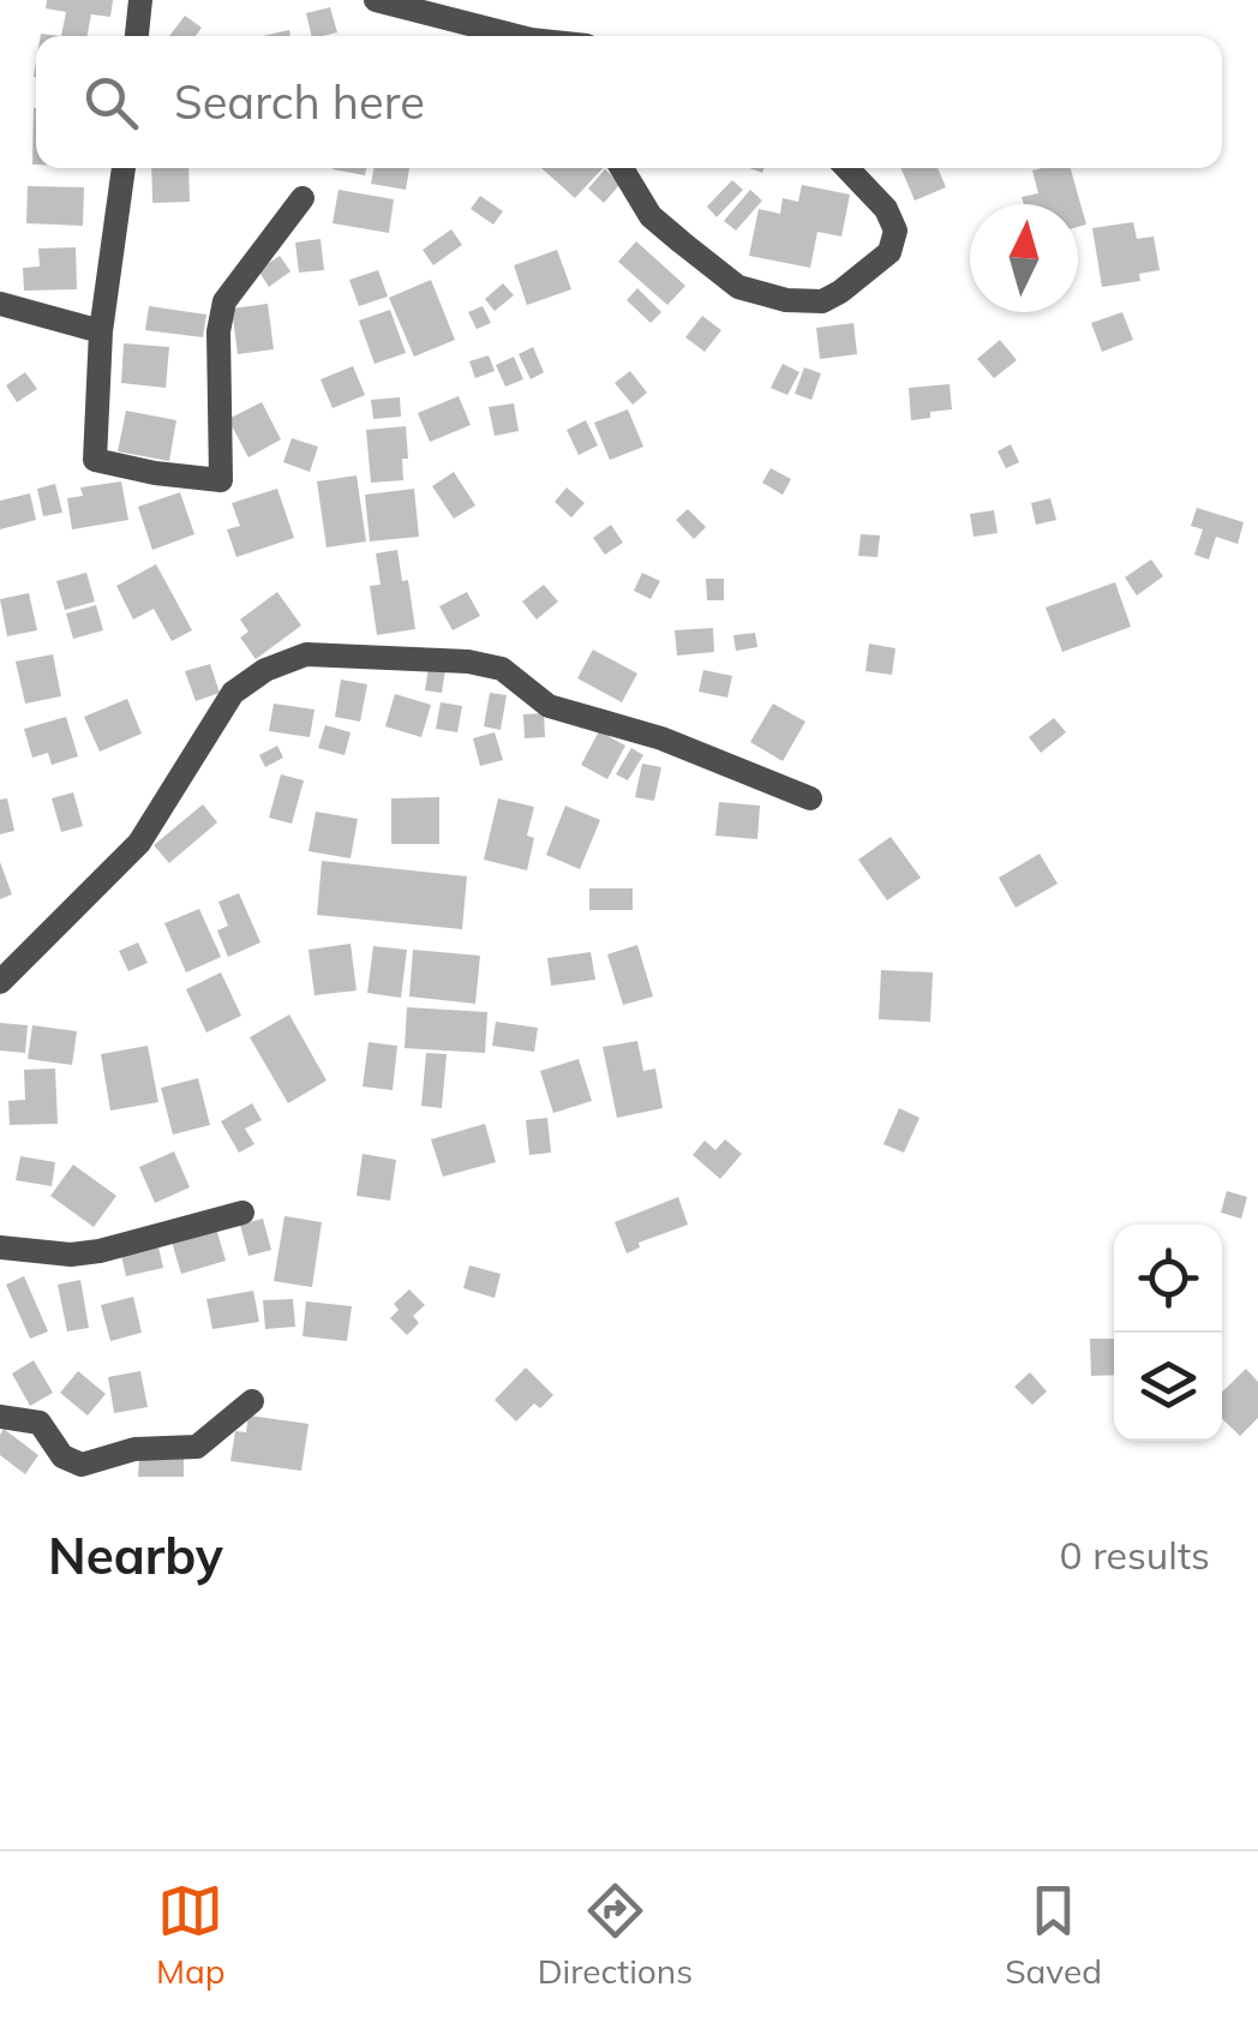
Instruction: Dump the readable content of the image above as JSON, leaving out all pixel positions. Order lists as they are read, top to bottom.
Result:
{
  "north": "top",
  "page": {
    "search": "Search here",
    "heading": ["Nearby", "0 results"],
    "nav": ["Map", "Directions", "Saved"]
  }
}
